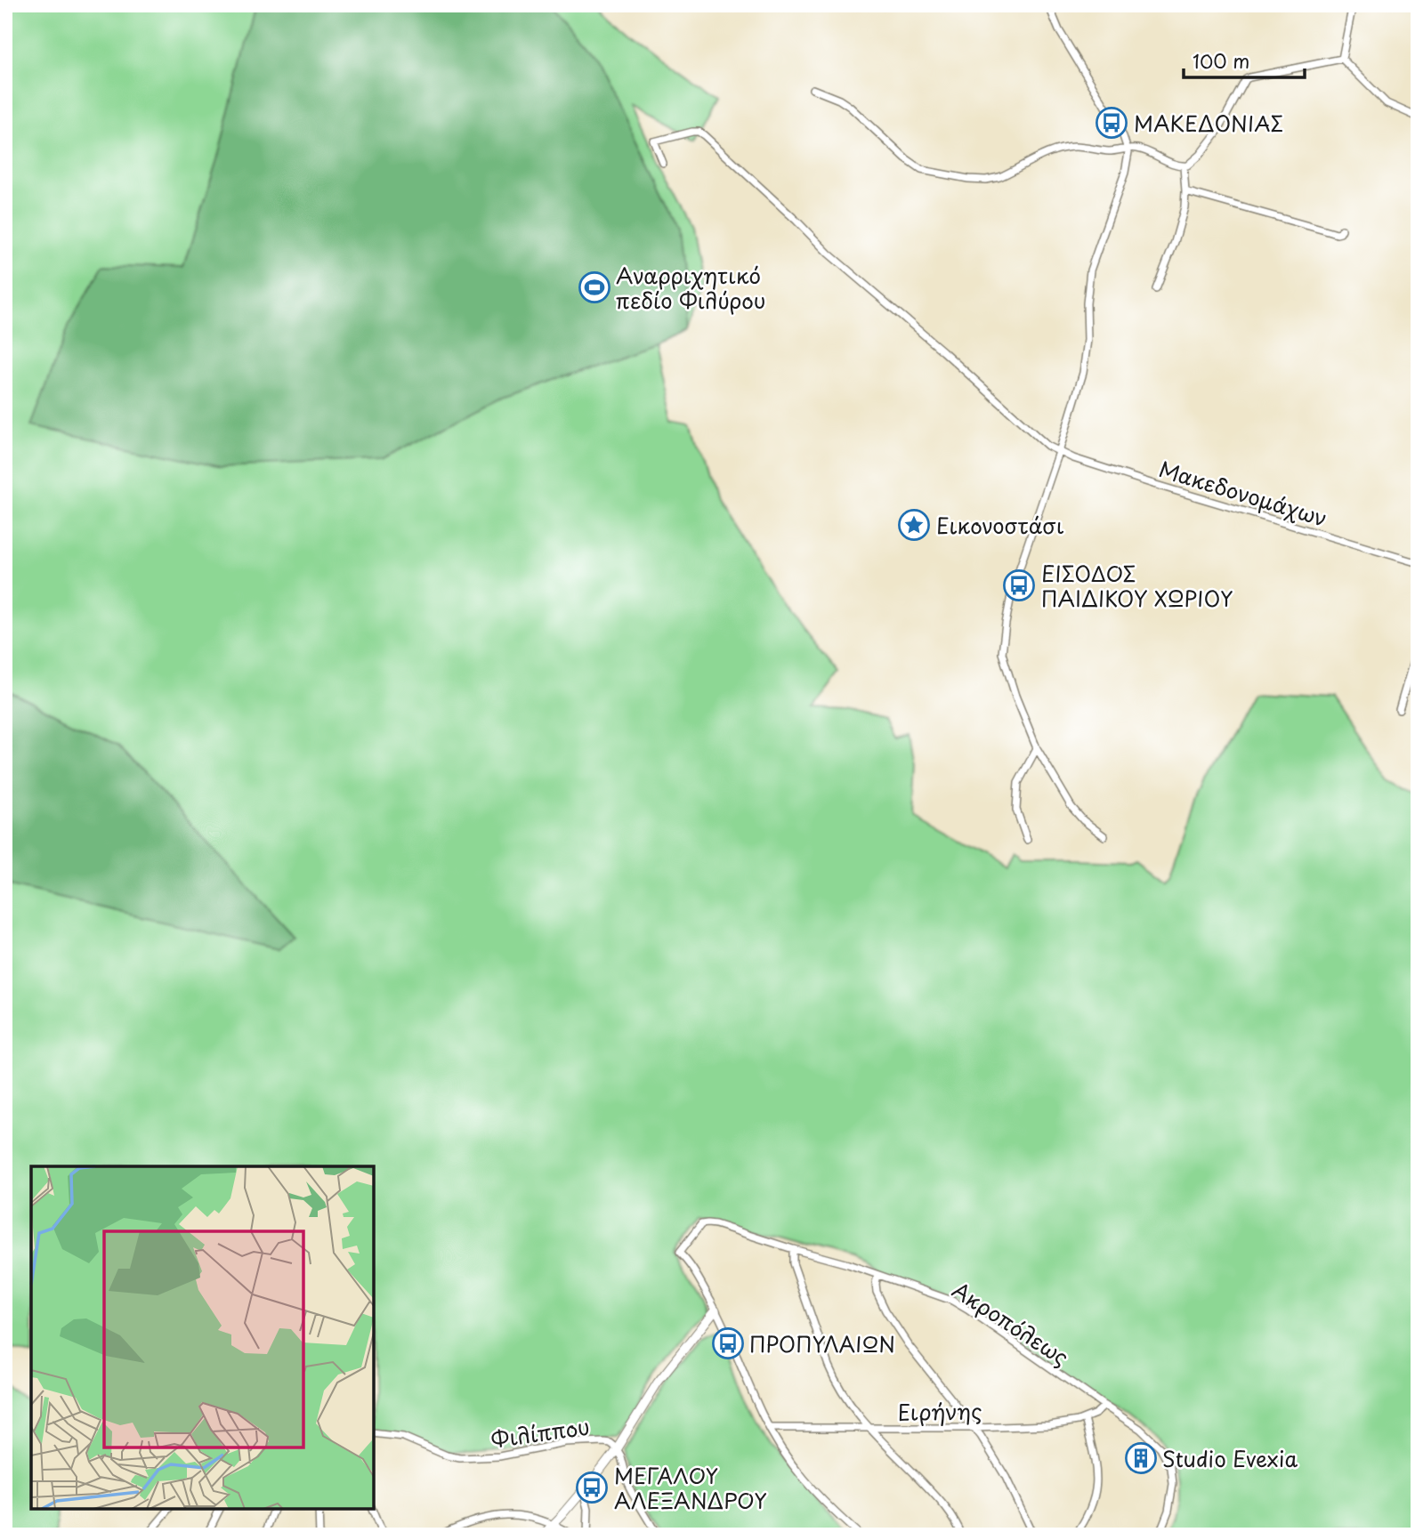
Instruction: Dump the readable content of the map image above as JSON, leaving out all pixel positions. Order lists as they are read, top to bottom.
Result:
{
  "streets": {
    "street": [
      "Μακεδονομάχων",
      "Ακροπόλεως",
      "Ειρήνης",
      "Φιλίππου"
    ]
  },
  "crossings": [
    ["Ακροπόλεως", "Ειρήνης"]
  ],
  "places": {
    "bus stop": [
      "ΜΑΚΕΔΟΝΙΑΣ",
      "ΕΙΣΟΔΟΣ ΠΑΙΔΙΚΟΥ ΧΩΡΙΟΥ",
      "ΠΡΟΠΥΛΑΙΩΝ",
      "ΜΕΓΑΛΟΥ ΑΛΕΞΑΝΔΡΟΥ"
    ],
    "sports": ["Αναρριχητικό πεδίο Φιλύρου"],
    "place": ["Εικονοστάσι"],
    "building": ["Studio Evexia"]
  },
  "scale_bar": "100 m"
}
